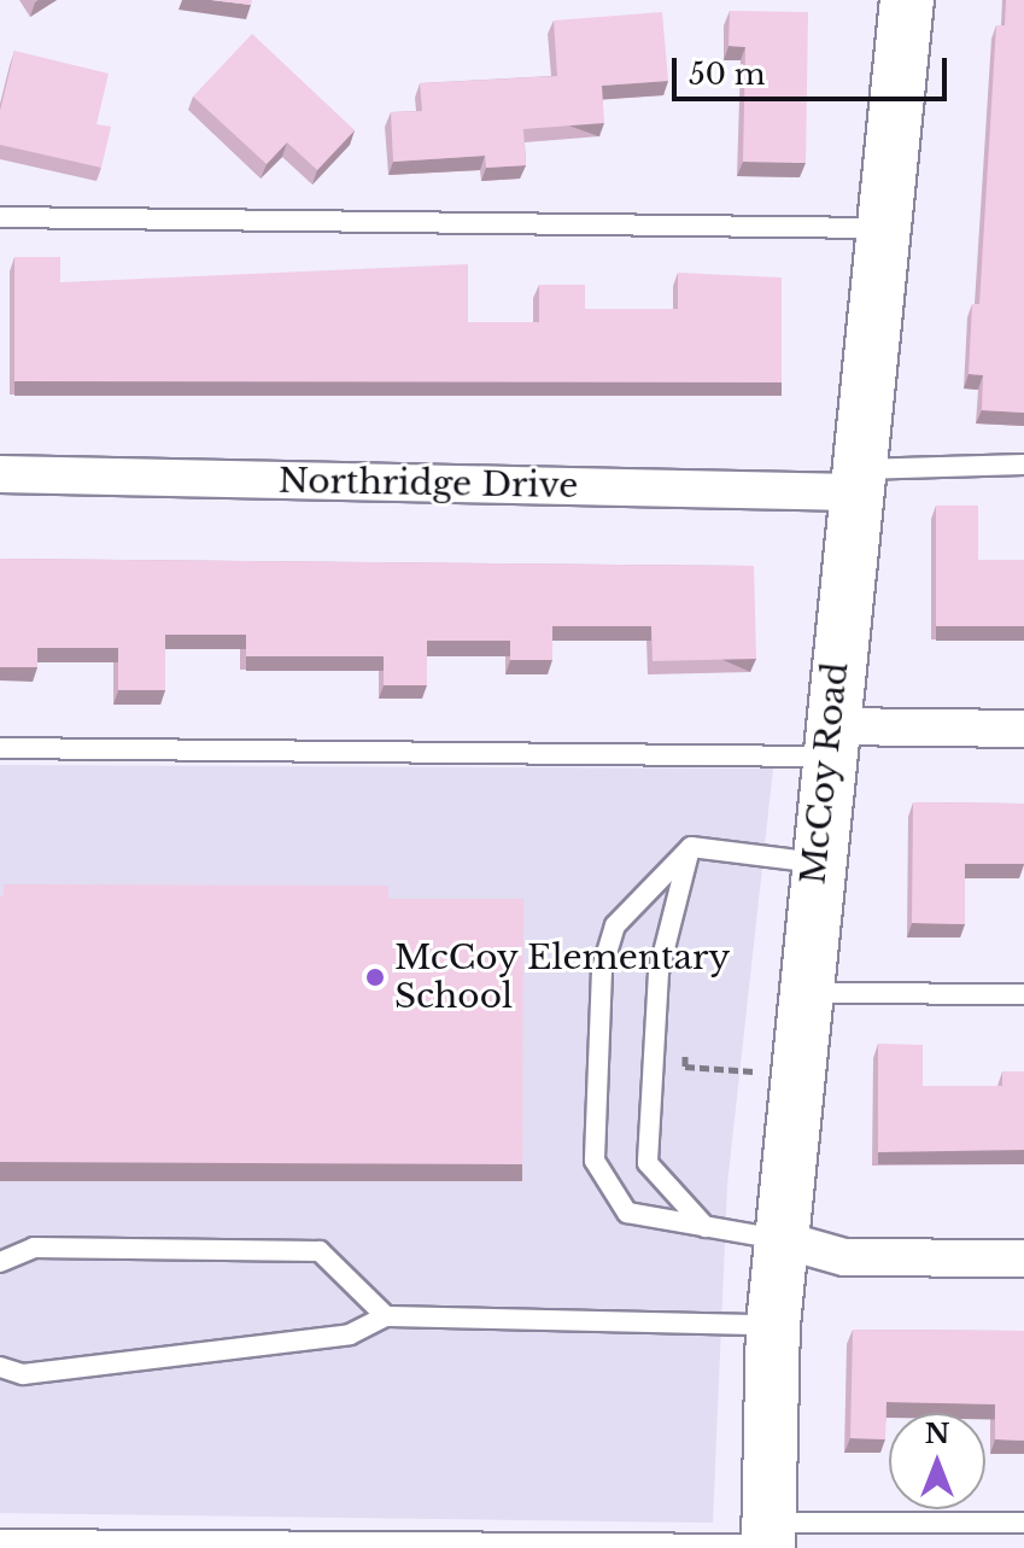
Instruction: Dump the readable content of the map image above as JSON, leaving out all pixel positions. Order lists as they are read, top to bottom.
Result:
{
  "streets": {
    "street": ["Northridge Drive", "McCoy Road"]
  },
  "crossings": [
    ["Northridge Drive", "McCoy Road"]
  ],
  "places": ["McCoy Elementary School"],
  "scale_bar": "50 m",
  "north": "top"
}
